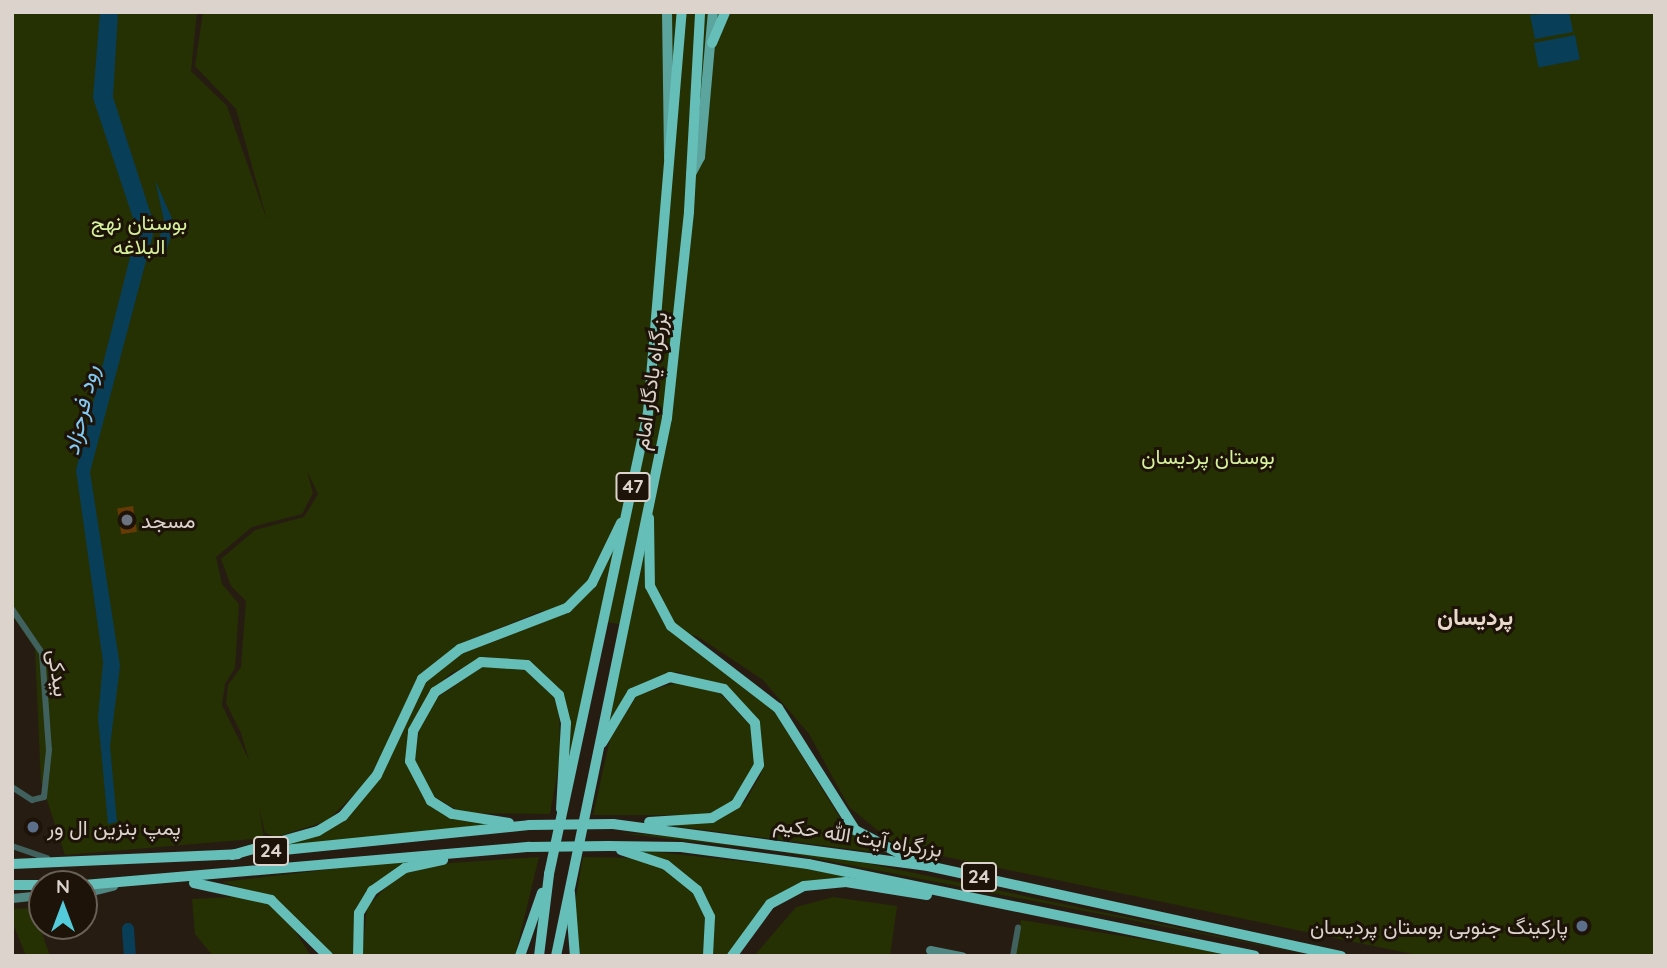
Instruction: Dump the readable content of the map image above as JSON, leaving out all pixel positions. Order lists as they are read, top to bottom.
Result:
{
  "streets": {
    "highway": [
      "بزرگراه یادگار امام",
      "47",
      "بزرگراه آیت الله حکیم",
      "24"
    ],
    "street": ["بیدکی"]
  },
  "crossings": [
    ["بزرگراه آیت الله حکیم", "24"]
  ],
  "districts": ["پردیسان"],
  "water": ["رود فرحزاد"],
  "parks": ["بوستان نهج البلاغه", "بوستان پردیسان"],
  "places": ["مسجد", "پمپ بنزین ال ور", "پارکینگ جنوبی بوستان پردیسان"],
  "north": "top"
}
